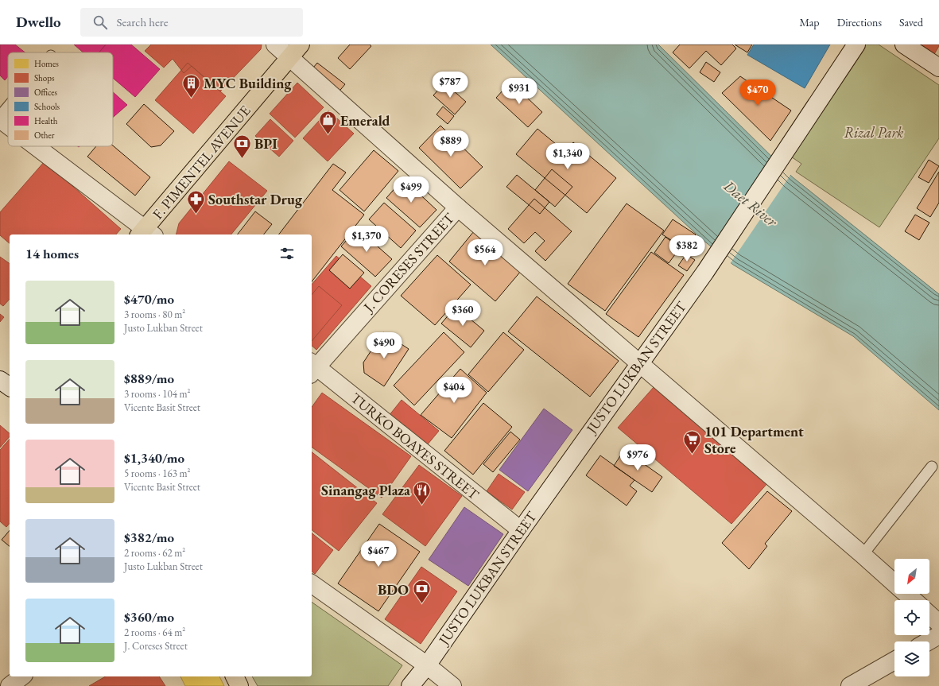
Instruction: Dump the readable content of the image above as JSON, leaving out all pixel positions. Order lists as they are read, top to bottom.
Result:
{
  "streets": {
    "main road": ["F. PIMENTEL AVENUE"],
    "street": ["J. CORESES STREET", "JUSTO LUKBAN STREET", "TURKO BOAYES STREET"]
  },
  "crossings": [
    ["J. CORESES STREET", "TURKO BOAYES STREET"],
    ["JUSTO LUKBAN STREET", "TURKO BOAYES STREET"]
  ],
  "water": ["Daet River"],
  "parks": ["Rizal Park"],
  "places": {
    "building": ["MYC Building"],
    "shop": ["Emerald"],
    "bank": ["BPI", "BDO"],
    "pharmacy": ["Southstar Drug"],
    "supermarket": ["101 Department Store"],
    "restaurant": ["Sinangag Plaza"]
  },
  "legend": [
    "Homes",
    "Shops",
    "Offices",
    "Schools",
    "Health",
    "Other"
  ],
  "north": "bottom left",
  "page": {
    "header": "Dwello",
    "search": "Search here",
    "nav": ["Map", "Directions", "Saved"],
    "price": [
      "$787",
      "$931",
      "$470",
      "$889",
      "$1,340",
      "$499",
      "$1,370",
      "$382",
      "$564",
      "$360",
      "$490",
      "$404",
      "$976",
      "$467"
    ],
    "heading": "14 homes",
    "list": [
      {
        "name": "$470/mo",
        "note": "3 rooms · 80 m² · Justo Lukban Street"
      },
      {
        "name": "$889/mo",
        "note": "3 rooms · 104 m² · Vicente Basit Street"
      },
      {
        "name": "$1,340/mo",
        "note": "5 rooms · 163 m² · Vicente Basit Street"
      },
      {
        "name": "$382/mo",
        "note": "2 rooms · 62 m² · Justo Lukban Street"
      },
      {
        "name": "$360/mo",
        "note": "2 rooms · 64 m² · J. Coreses Street"
      }
    ]
  }
}
